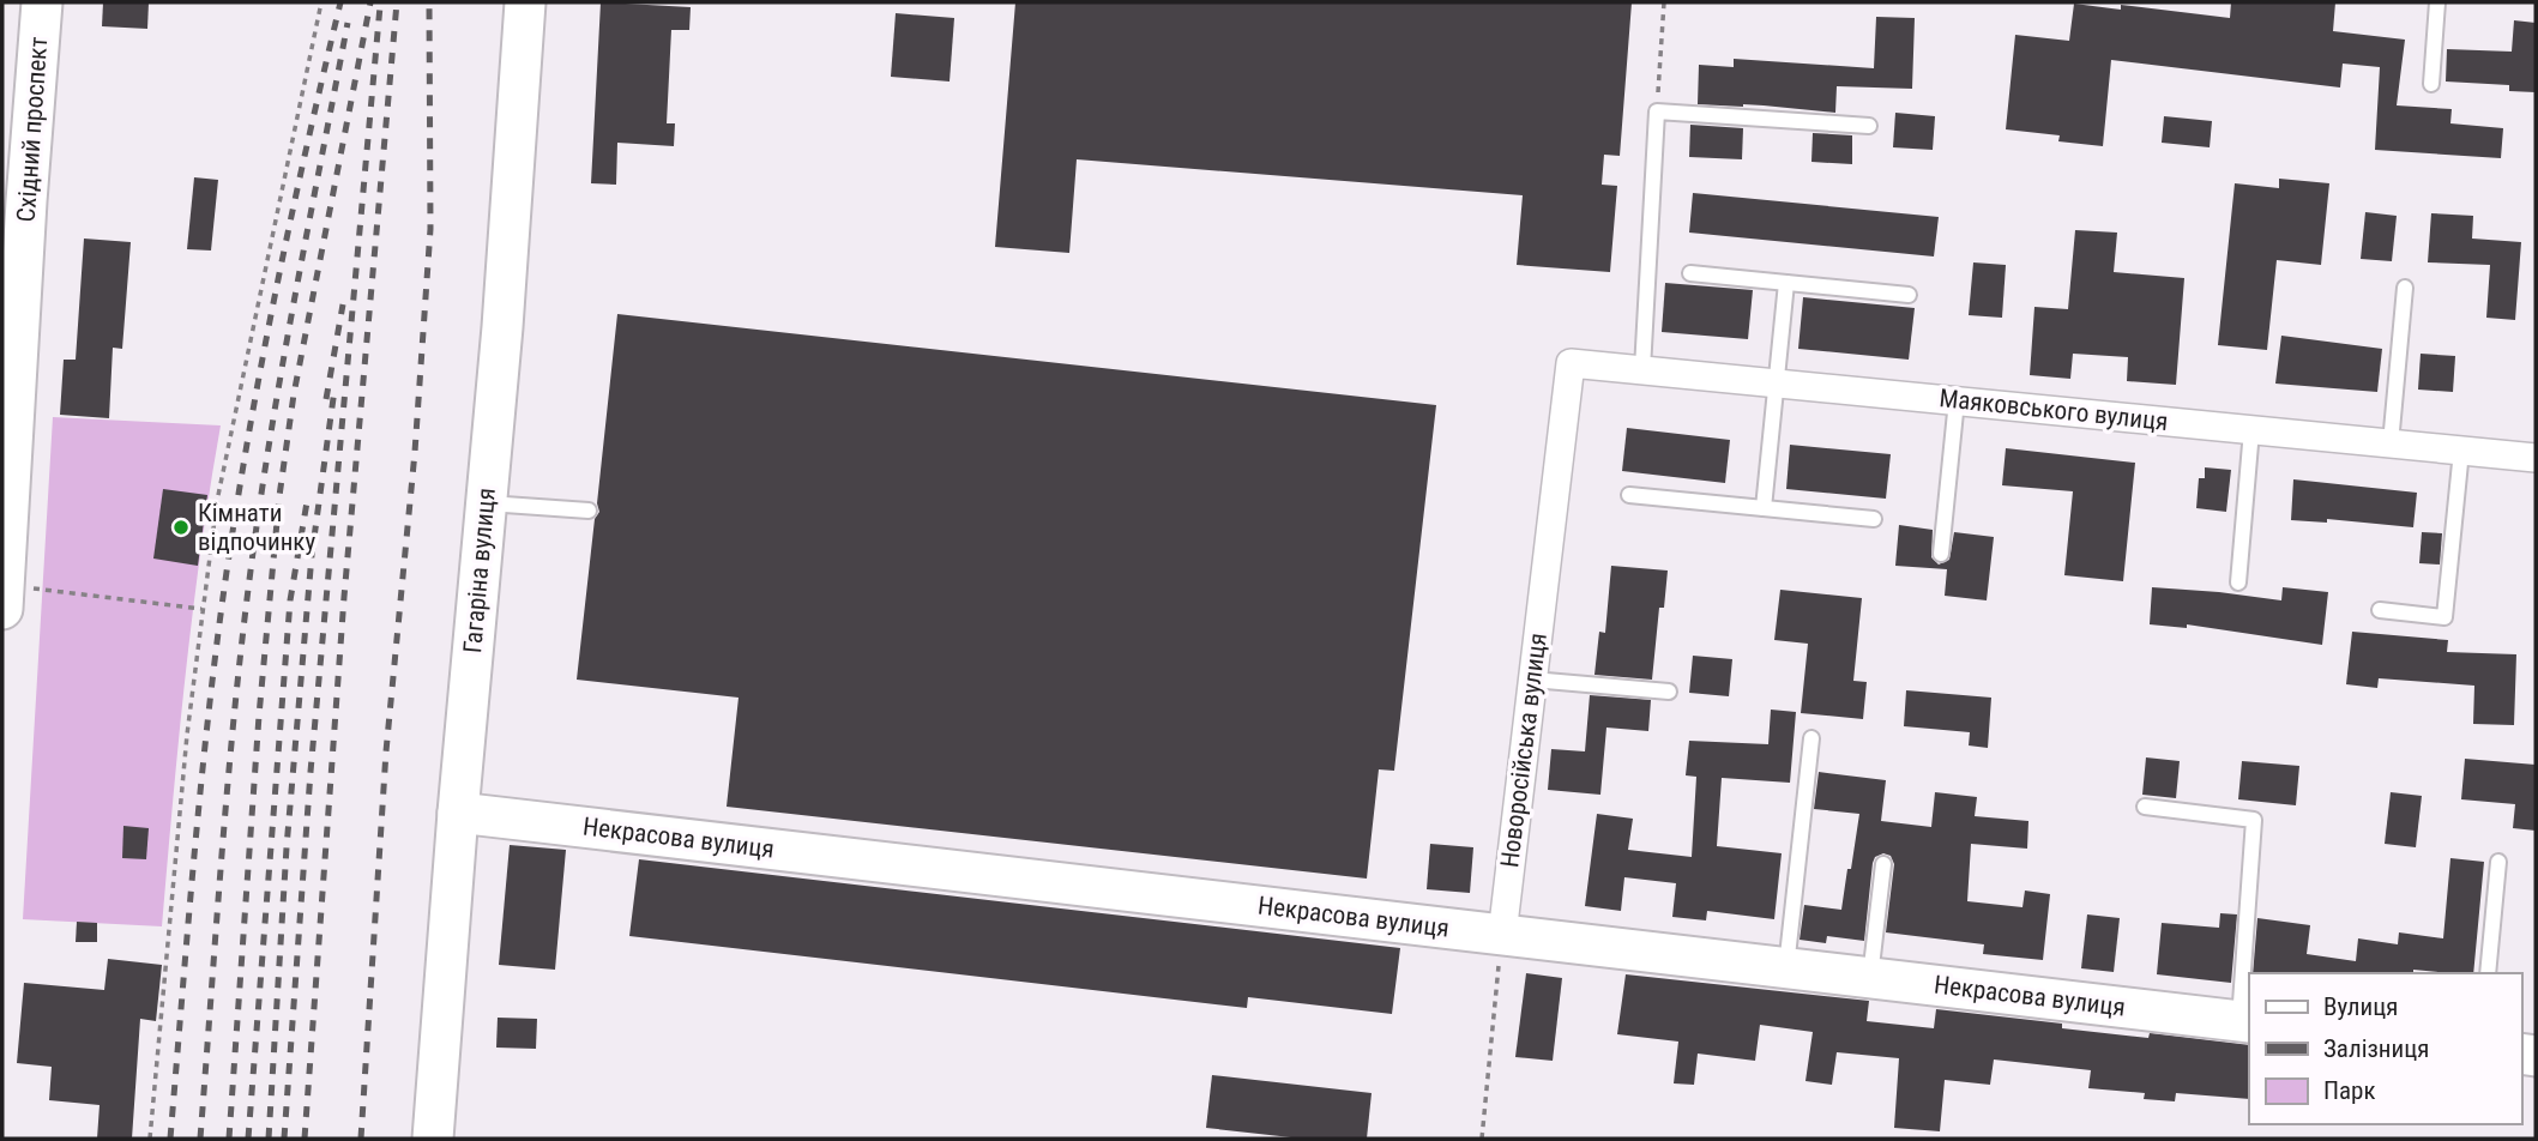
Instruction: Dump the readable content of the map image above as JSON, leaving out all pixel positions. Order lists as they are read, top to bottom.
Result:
{
  "streets": {
    "street": [
      "Східний проспект",
      "Маяковського вулиця",
      "Гагаріна вулиця",
      "Новоросійська вулиця",
      "Некрасова вулиця"
    ]
  },
  "crossings": [
    ["Маяковського вулиця", "Новоросійська вулиця"],
    ["Гагаріна вулиця", "Некрасова вулиця"],
    ["Новоросійська вулиця", "Некрасова вулиця"]
  ],
  "places": ["Кімнати відпочинку"],
  "legend": ["Вулиця", "Залізниця", "Парк"]
}
